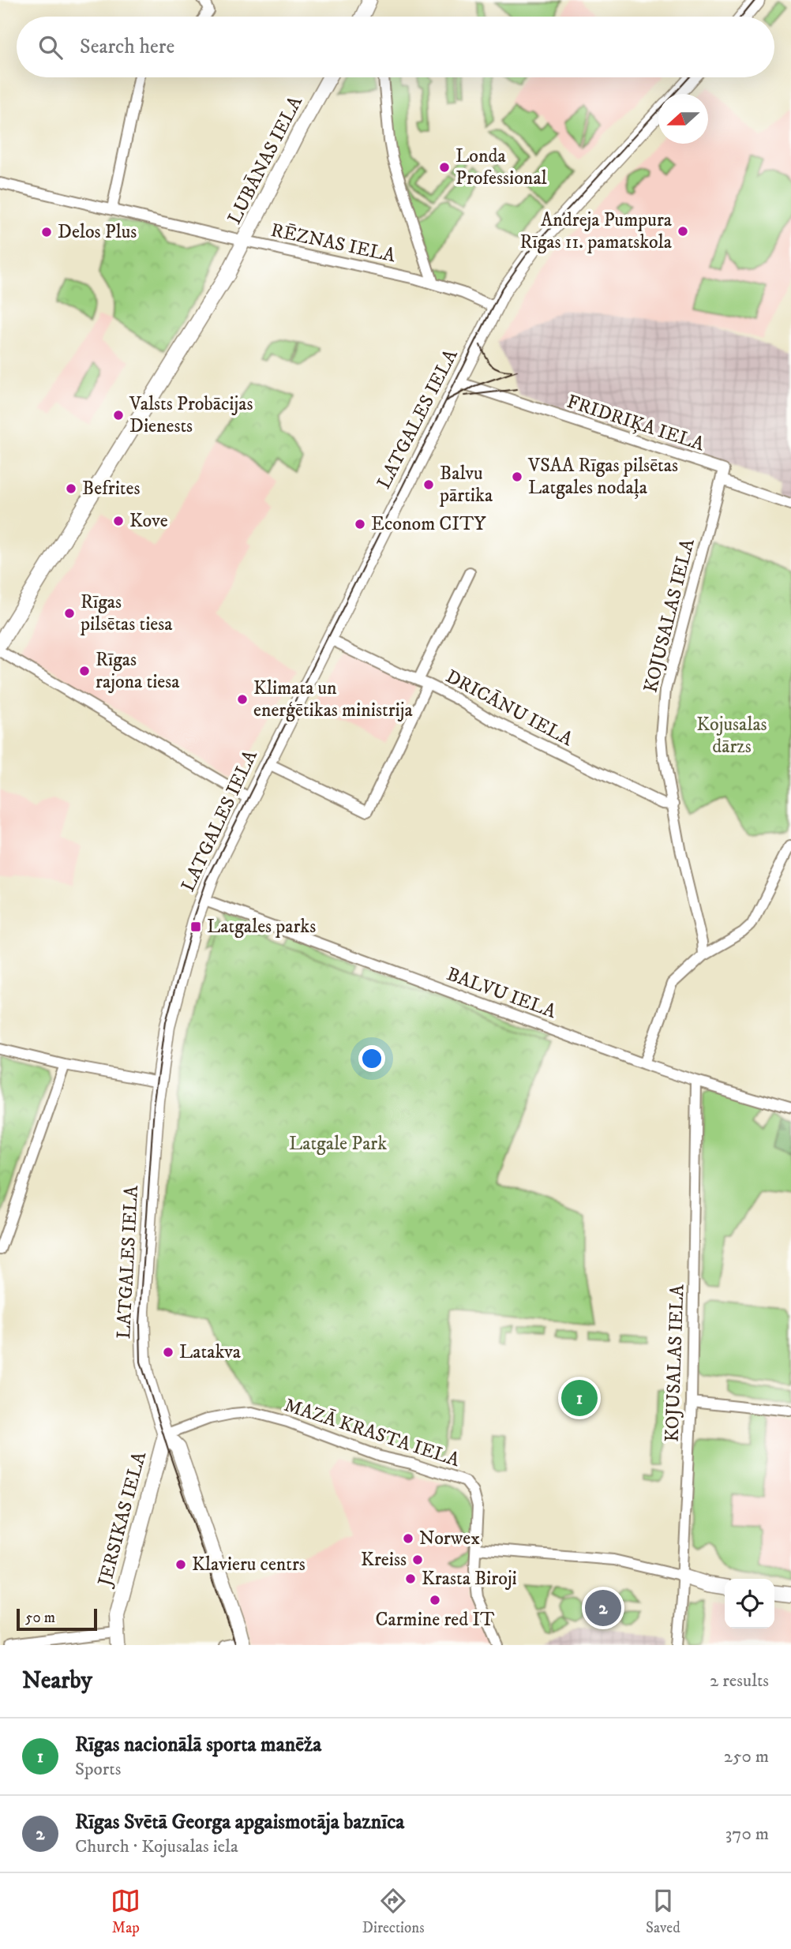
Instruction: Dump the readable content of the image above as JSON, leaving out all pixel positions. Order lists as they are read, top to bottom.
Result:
{
  "streets": {
    "street": [
      "LUBĀNAS IELA",
      "RĒZNAS IELA",
      "LATGALES IELA",
      "FRIDRIĶA IELA",
      "KOJUSALAS IELA",
      "DRICĀNU IELA",
      "BALVU IELA",
      "MAZĀ KRASTA IELA",
      "JERSIKAS IELA"
    ]
  },
  "crossings": [
    ["LUBĀNAS IELA", "RĒZNAS IELA"],
    ["RĒZNAS IELA", "LATGALES IELA"],
    ["LATGALES IELA", "FRIDRIĶA IELA"],
    ["LATGALES IELA", "DRICĀNU IELA"],
    ["LATGALES IELA", "BALVU IELA"],
    ["LATGALES IELA", "MAZĀ KRASTA IELA"],
    ["LATGALES IELA", "JERSIKAS IELA"],
    ["FRIDRIĶA IELA", "KOJUSALAS IELA"],
    ["KOJUSALAS IELA", "DRICĀNU IELA"],
    ["KOJUSALAS IELA", "BALVU IELA"],
    ["MAZĀ KRASTA IELA", "JERSIKAS IELA"]
  ],
  "parks": ["Kojusalas dārzs", "Latgale Park"],
  "places": {
    "other": [
      "Londa Professional",
      "Andreja Pumpura Rīgas 11. pamatskola",
      "Delos Plus",
      "Valsts Probācijas Dienests",
      "VSAA Rīgas pilsētas Latgales nodaļa",
      "Balvu pārtika",
      "Befrites",
      "Kove",
      "Econom CITY",
      "Rīgas pilsētas tiesa",
      "Rīgas rajona tiesa",
      "Klimata un enerģētikas ministrija",
      "Latakva",
      "Norwex",
      "Kreiss",
      "Klavieru centrs",
      "Krasta Biroji",
      "Carmine red IT"
    ],
    "transit": ["Latgales parks"]
  },
  "scale_bar": "50 m",
  "north": "left",
  "page": {
    "search": "Search here",
    "pins": ["1", "2"],
    "scale": "50 m",
    "heading": ["Nearby", "2 results"],
    "list": [
      {
        "mark": "1",
        "name": "Rīgas nacionālā sporta manēža",
        "note": "Sports",
        "value": "250 m"
      },
      {
        "mark": "2",
        "name": "Rīgas Svētā Georga apgaismotāja baznīca",
        "note": "Church · Kojusalas iela",
        "value": "370 m"
      }
    ],
    "nav": ["Map", "Directions", "Saved"]
  }
}
